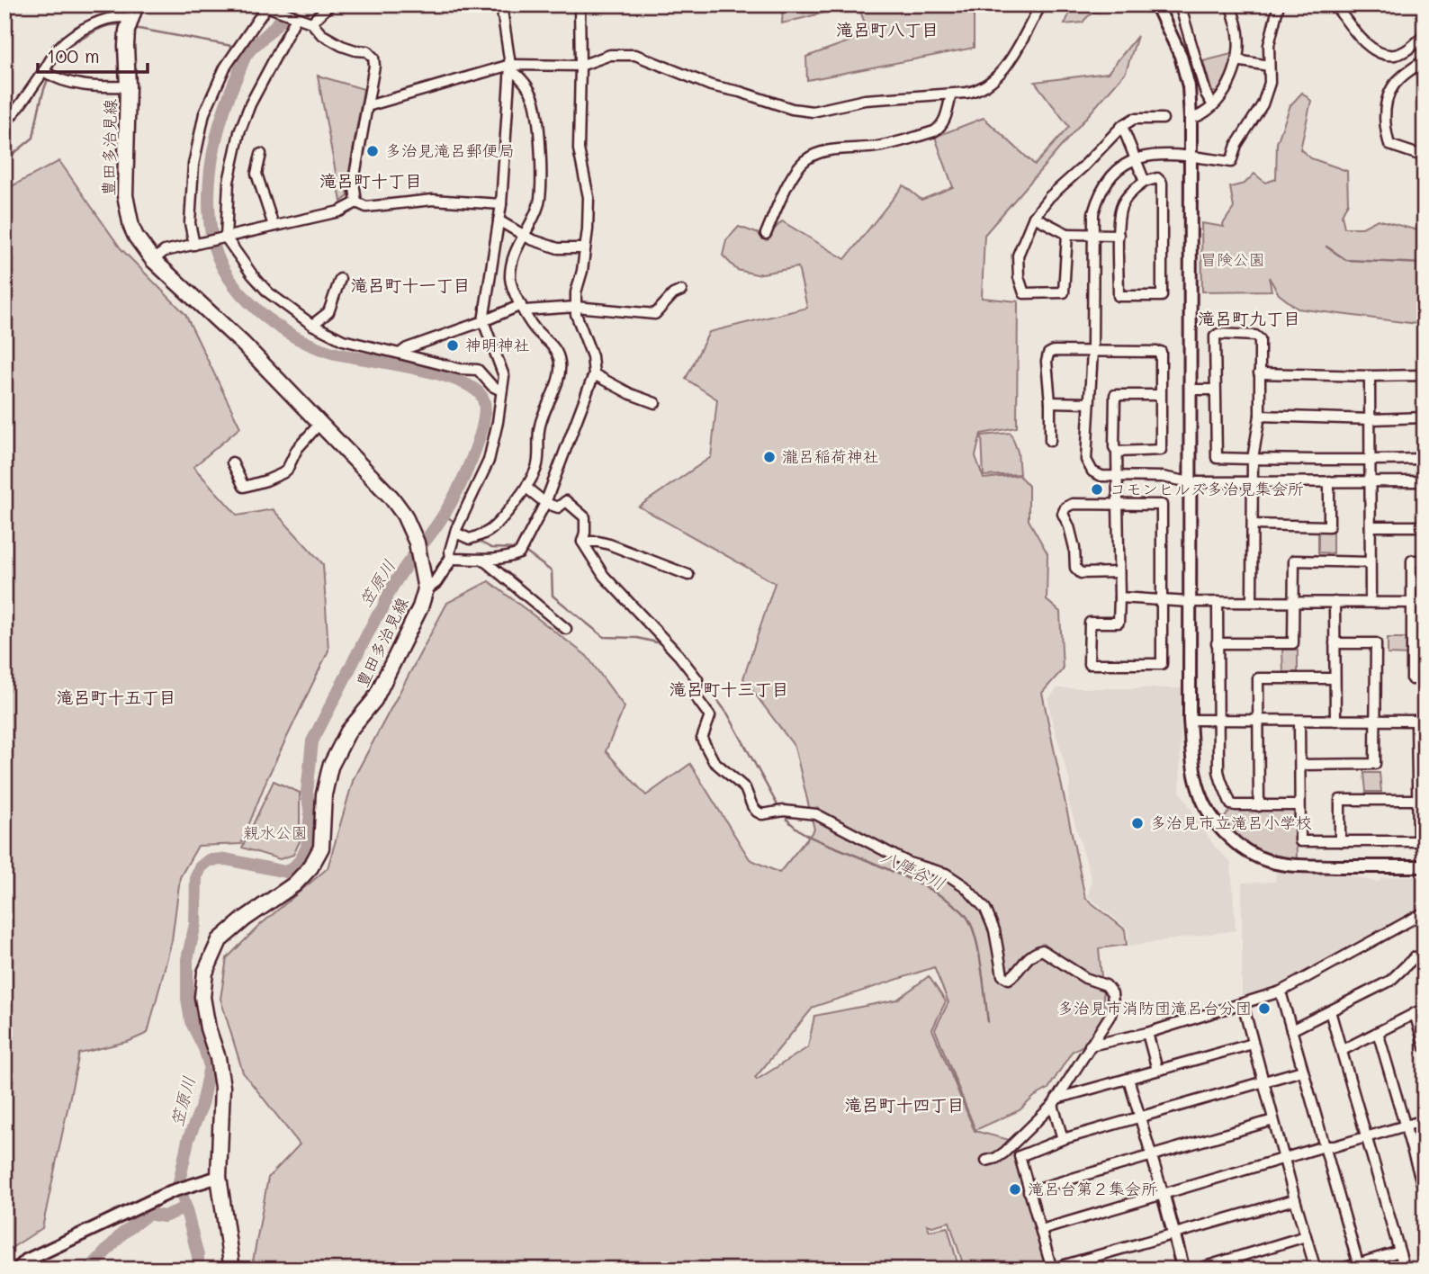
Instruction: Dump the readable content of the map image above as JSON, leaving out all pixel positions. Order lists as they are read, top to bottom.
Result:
{
  "streets": {
    "main road": ["豊田多治見線"]
  },
  "districts": [
    "滝呂町八丁目",
    "滝呂町十丁目",
    "滝呂町十一丁目",
    "滝呂町九丁目",
    "滝呂町十三丁目",
    "滝呂町十五丁目",
    "滝呂町十四丁目"
  ],
  "water": ["笠原川", "八陣谷川"],
  "parks": ["冒険公園", "親水公園"],
  "places": [
    "多治見滝呂郵便局",
    "神明神社",
    "瀧呂稲荷神社",
    "コモンヒルズ多治見集会所",
    "多治見市立滝呂小学校",
    "多治見市消防団滝呂台分団",
    "滝呂台第２集会所"
  ],
  "scale_bar": "100 m"
}
